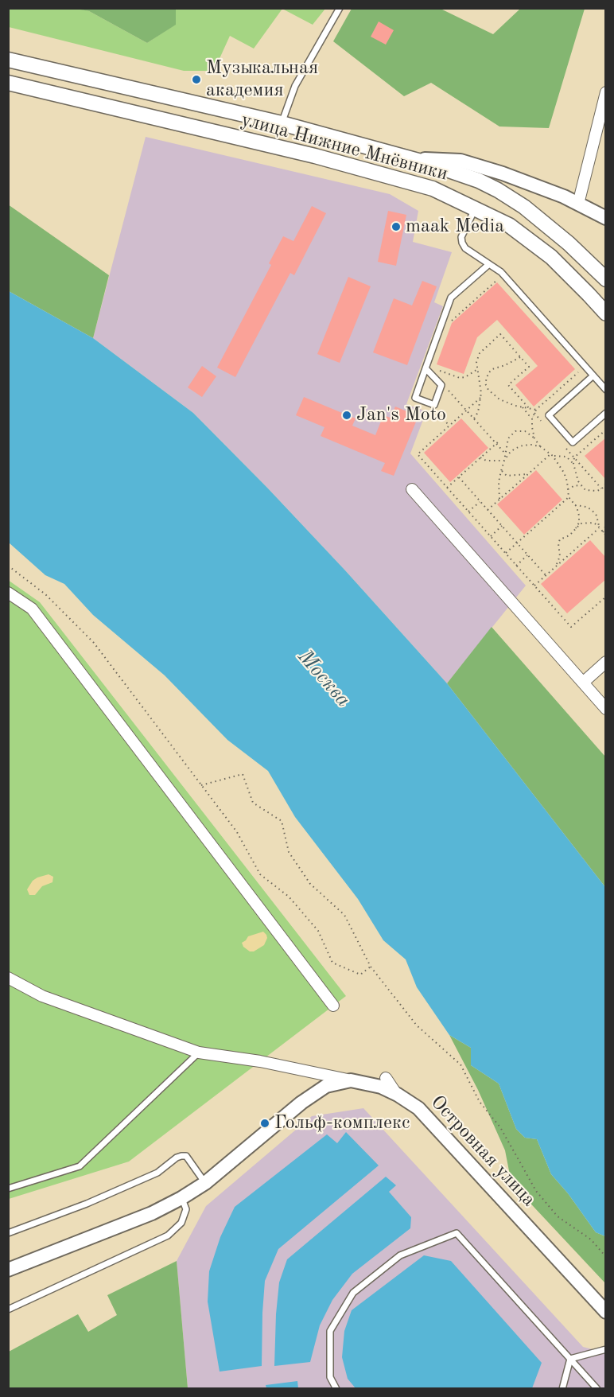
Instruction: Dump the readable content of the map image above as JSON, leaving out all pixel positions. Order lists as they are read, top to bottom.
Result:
{
  "streets": {
    "main road": ["улица Нижние Мнёвники"],
    "street": ["Островная улица"]
  },
  "water": ["Москва"],
  "places": [
    "Музыкальная академия",
    "maak Media",
    "Jan's Moto",
    "Гольф-комплекс"
  ]
}
